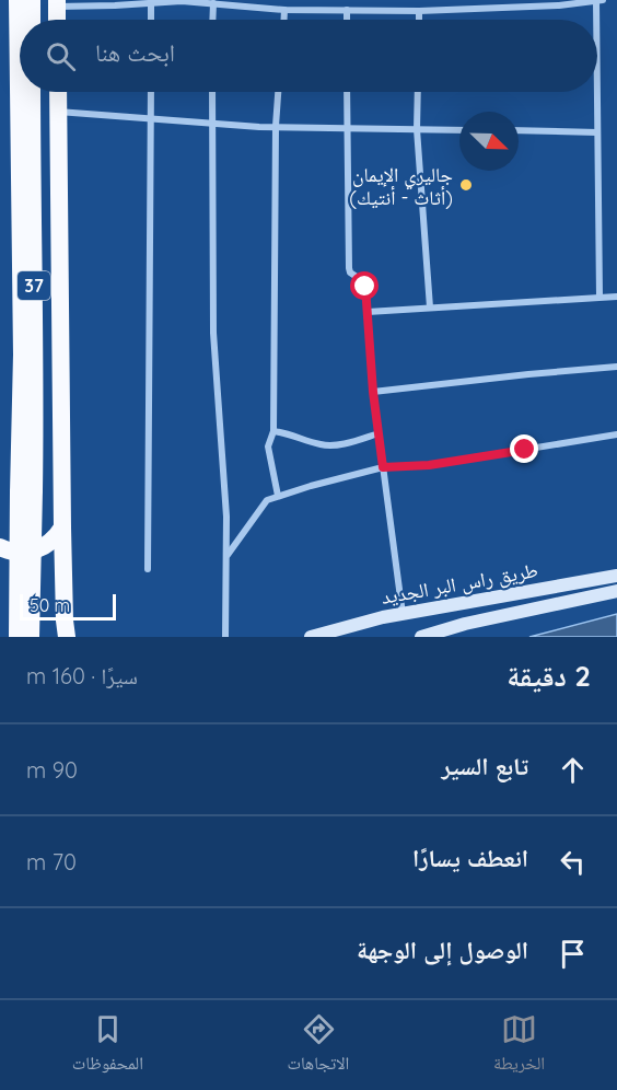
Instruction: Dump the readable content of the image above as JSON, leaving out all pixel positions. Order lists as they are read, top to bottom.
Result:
{
  "streets": {
    "highway": ["37"],
    "main road": ["طريق راس البر الجديد"]
  },
  "places": ["جاليري الإيمان (أثاث - أنتيك)"],
  "scale_bar": "50 m",
  "north": "bottom right",
  "page": {
    "search": "ابحث هنا",
    "scale": "50 m",
    "heading": ["2 دقيقة", "سيرًا · 160 m"],
    "list": [
      ["تابع السير", "90 m"],
      ["انعطف يسارًا", "70 m"],
      "الوصول إلى الوجهة"
    ],
    "nav": ["الخريطة", "الاتجاهات", "المحفوظات"]
  }
}
